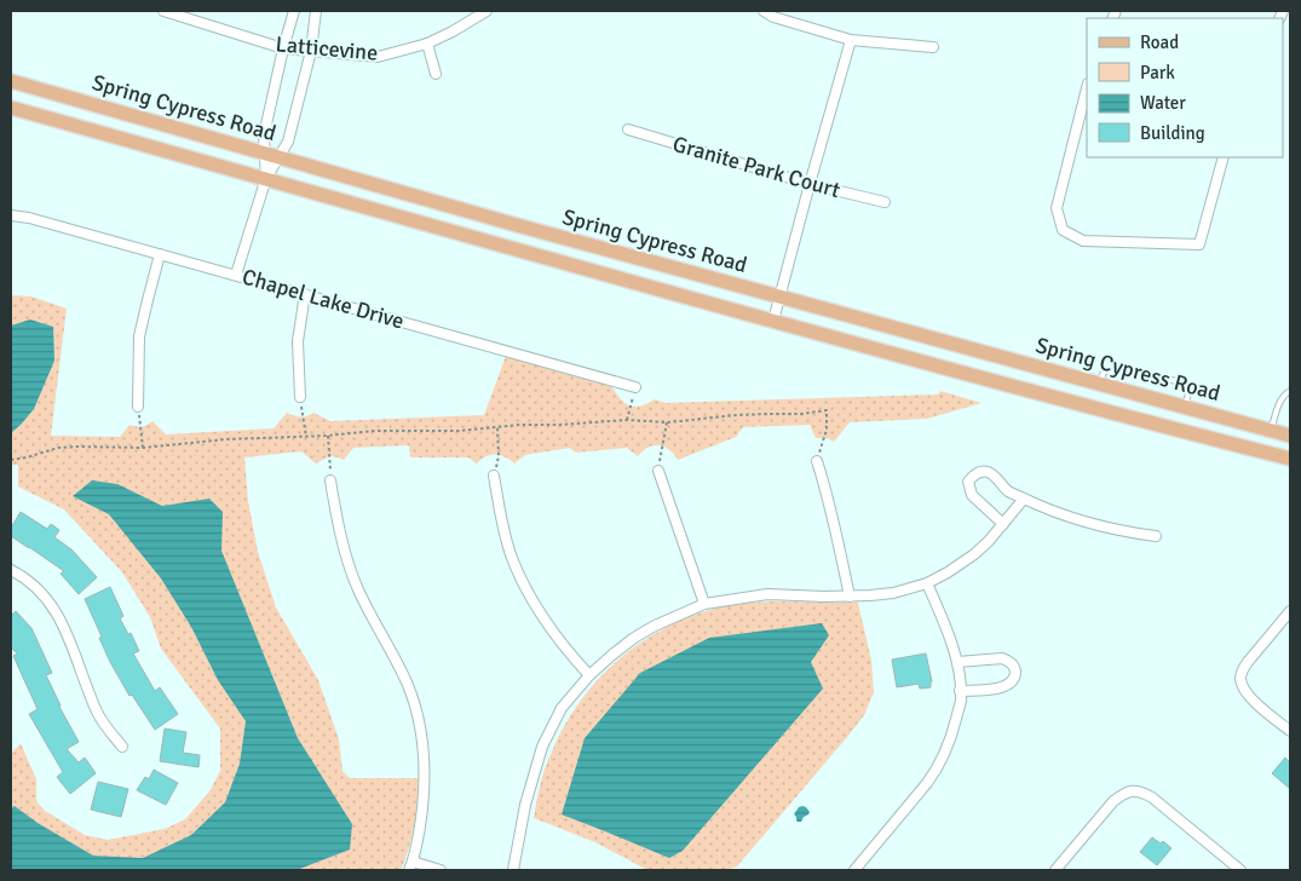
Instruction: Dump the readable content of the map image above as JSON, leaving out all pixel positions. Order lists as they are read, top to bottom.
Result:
{
  "streets": {
    "main road": ["Spring Cypress Road"],
    "street": ["Latticevine", "Granite Park Court", "Chapel Lake Drive"]
  },
  "legend": [
    "Road",
    "Park",
    "Water",
    "Building"
  ]
}
